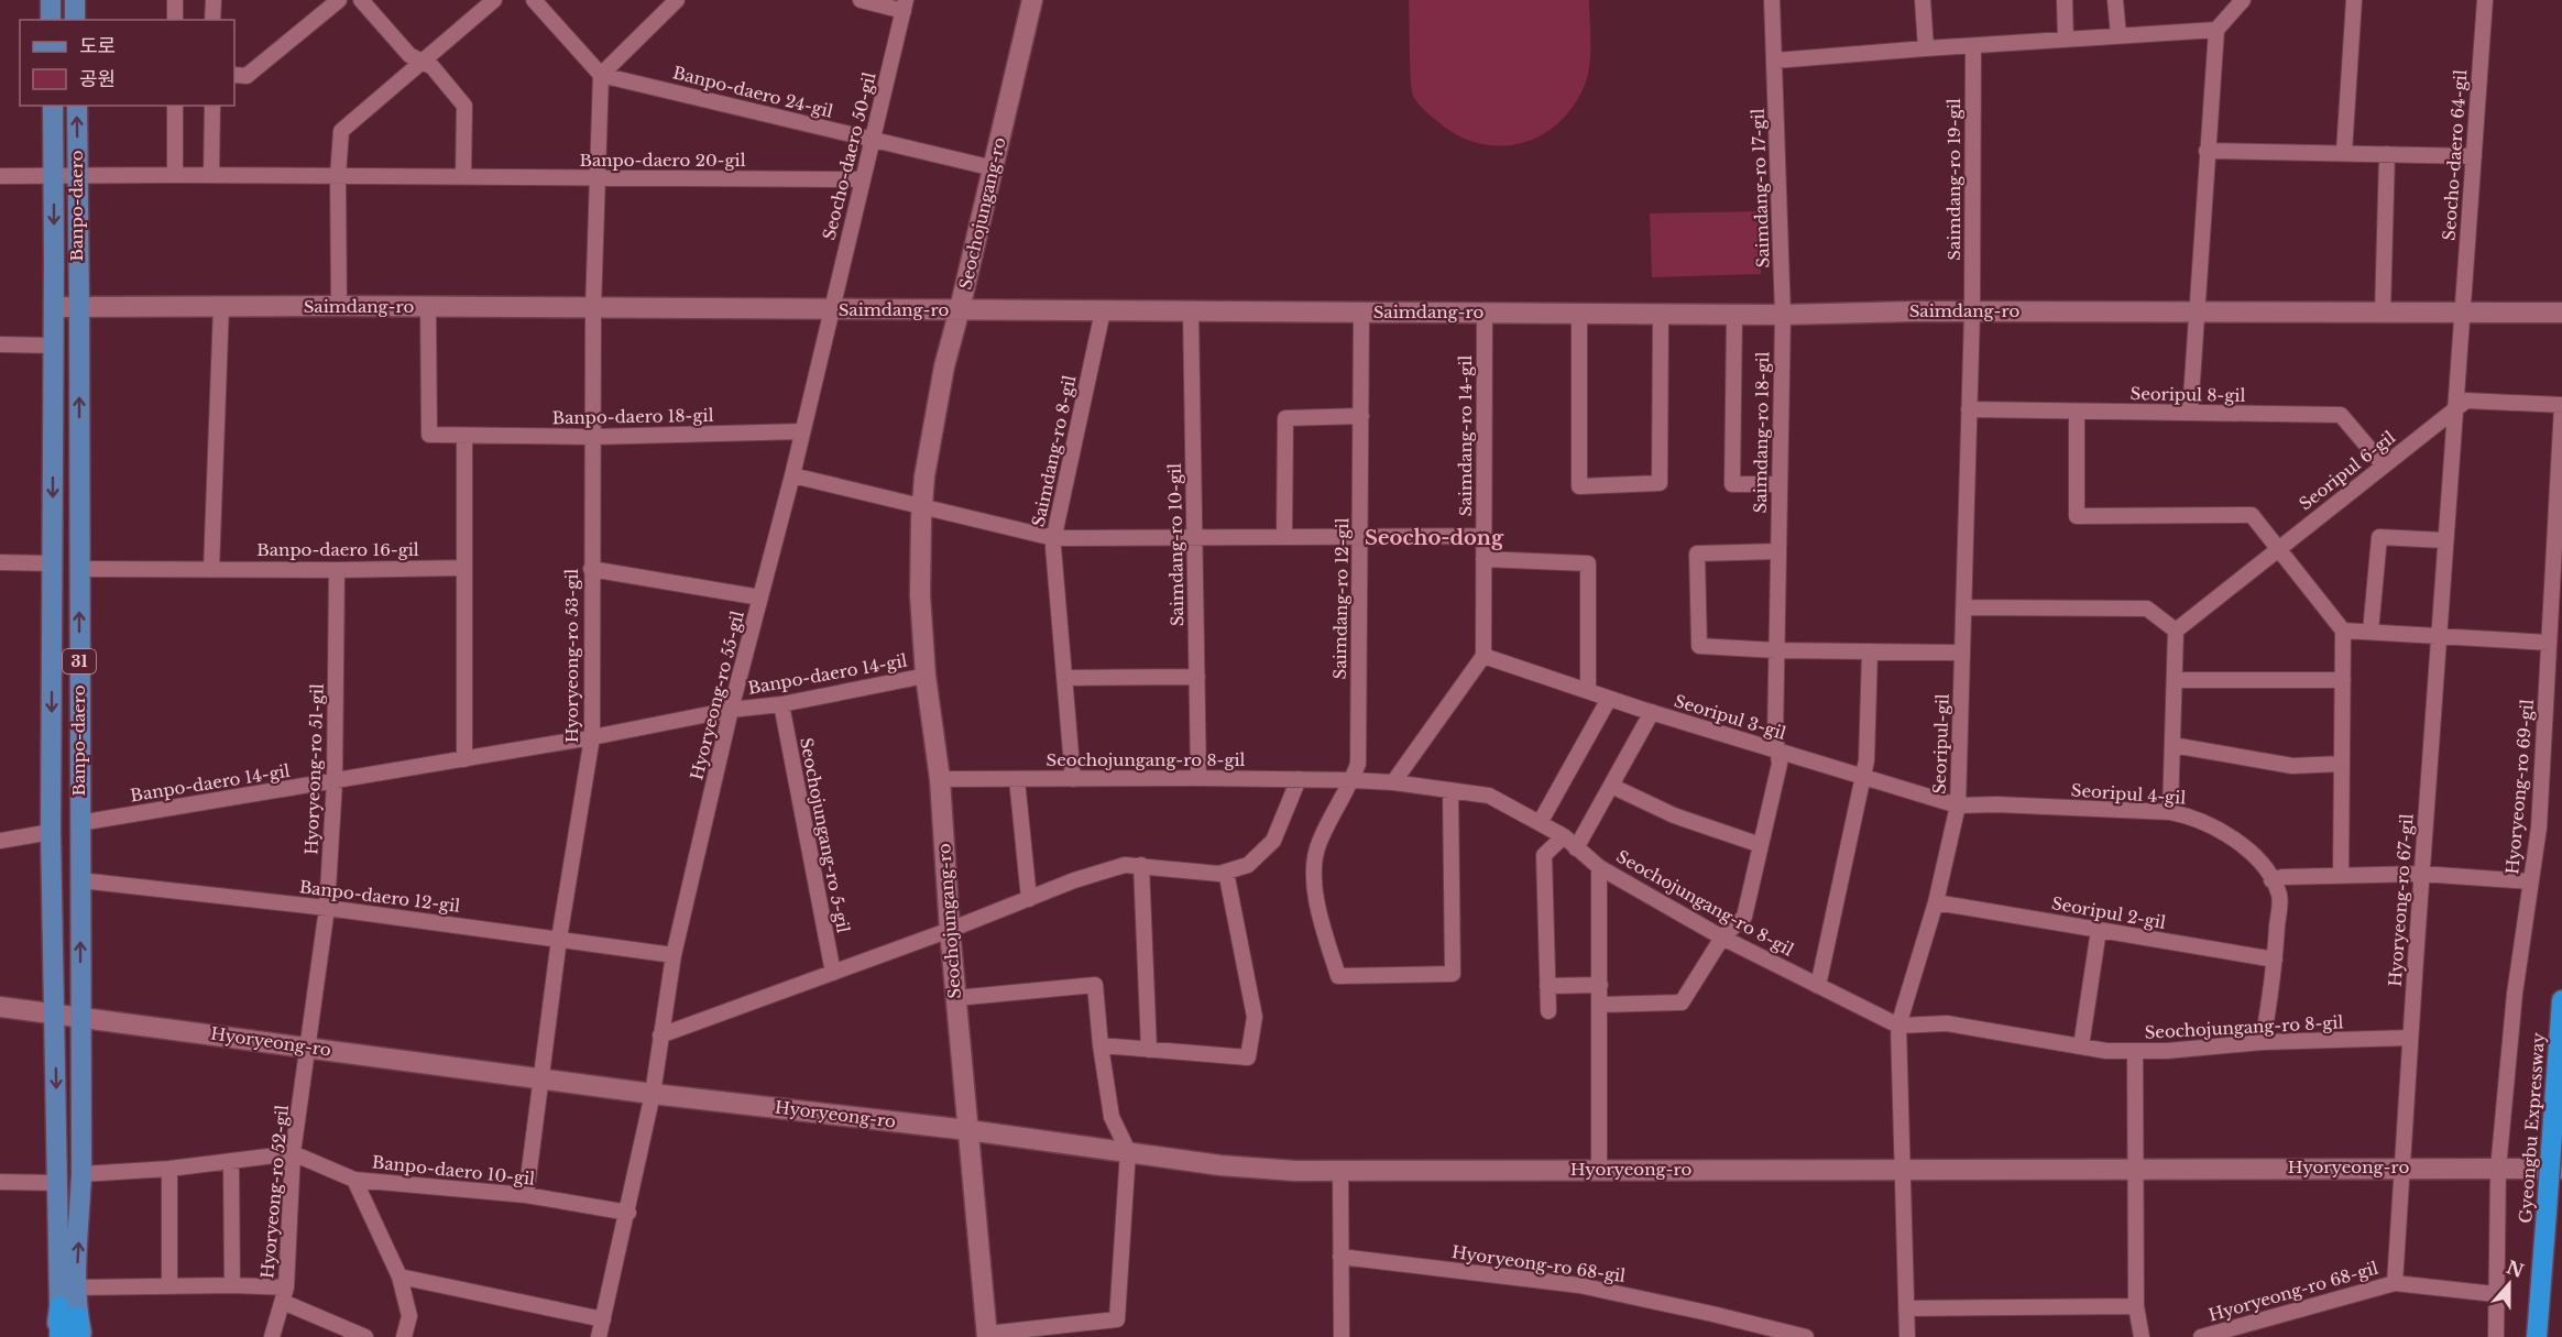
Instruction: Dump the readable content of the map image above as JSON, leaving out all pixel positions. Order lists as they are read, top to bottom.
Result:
{
  "streets": {
    "highway": ["31", "Gyeongbu Expressway"],
    "main road": [
      "Banpo-daero",
      "Seochojungang-ro",
      "Saimdang-ro",
      "Hyoryeong-ro"
    ],
    "street": [
      "Banpo-daero 24-gil",
      "Seocho-daero 64-gil",
      "Seocho-daero 50-gil",
      "Banpo-daero 20-gil",
      "Saimdang-ro 19-gil",
      "Saimdang-ro 17-gil",
      "Seoripul 8-gil",
      "Banpo-daero 18-gil",
      "Saimdang-ro 18-gil",
      "Saimdang-ro 14-gil",
      "Saimdang-ro 8-gil",
      "Seoripul 6-gil",
      "Saimdang-ro 10-gil",
      "Banpo-daero 16-gil",
      "Saimdang-ro 12-gil",
      "Hyoryeong-ro 53-gil",
      "Banpo-daero 14-gil",
      "Hyoryeong-ro 55-gil",
      "Seoripul 3-gil",
      "Seoripul-gil",
      "Seochojungang-ro 8-gil",
      "Hyoryeong-ro 51-gil",
      "Hyoryeong-ro 69-gil",
      "Seoripul 4-gil",
      "Seochojungang-ro 5-gil",
      "Banpo-daero 12-gil",
      "Hyoryeong-ro 67-gil",
      "Seoripul 2-gil",
      "Banpo-daero 10-gil",
      "Hyoryeong-ro 52-gil",
      "Hyoryeong-ro 68-gil"
    ]
  },
  "crossings": [
    ["Banpo-daero 24-gil", "Seocho-daero 50-gil"],
    ["Banpo-daero 24-gil", "Seochojungang-ro"],
    ["Banpo-daero 24-gil", "Hyoryeong-ro 53-gil"],
    ["Seocho-daero 64-gil", "Saimdang-ro"],
    ["Seocho-daero 64-gil", "Hyoryeong-ro 67-gil"],
    ["Seocho-daero 50-gil", "Banpo-daero 20-gil"],
    ["Seocho-daero 50-gil", "Saimdang-ro"],
    ["Seocho-daero 50-gil", "Hyoryeong-ro 55-gil"],
    ["Banpo-daero 20-gil", "Banpo-daero"],
    ["Banpo-daero 20-gil", "Hyoryeong-ro 53-gil"],
    ["Saimdang-ro 19-gil", "Saimdang-ro"],
    ["Saimdang-ro 19-gil", "Seoripul-gil"],
    ["Saimdang-ro 17-gil", "Saimdang-ro"],
    ["Saimdang-ro 17-gil", "Saimdang-ro 18-gil"],
    ["Banpo-daero", "Saimdang-ro"],
    ["Banpo-daero", "Banpo-daero 16-gil"],
    ["Banpo-daero", "31"],
    ["Banpo-daero", "Banpo-daero 14-gil"],
    ["Banpo-daero", "Banpo-daero 12-gil"],
    ["Banpo-daero", "Hyoryeong-ro"],
    ["Seochojungang-ro", "Saimdang-ro"],
    ["Seochojungang-ro", "Banpo-daero 14-gil"],
    ["Seochojungang-ro", "Seochojungang-ro 8-gil"],
    ["Seochojungang-ro", "Hyoryeong-ro"],
    ["Saimdang-ro", "Banpo-daero 18-gil"],
    ["Saimdang-ro", "Saimdang-ro 18-gil"],
    ["Saimdang-ro", "Saimdang-ro 14-gil"],
    ["Saimdang-ro", "Saimdang-ro 8-gil"],
    ["Saimdang-ro", "Saimdang-ro 10-gil"],
    ["Saimdang-ro", "Saimdang-ro 12-gil"],
    ["Saimdang-ro", "Hyoryeong-ro 53-gil"],
    ["Saimdang-ro", "Hyoryeong-ro 55-gil"],
    ["Saimdang-ro", "Seoripul-gil"],
    ["Saimdang-ro", "Hyoryeong-ro 67-gil"],
    ["Seoripul 8-gil", "Seoripul 6-gil"],
    ["Seoripul 8-gil", "Seoripul-gil"],
    ["Banpo-daero 18-gil", "Hyoryeong-ro 53-gil"],
    ["Banpo-daero 18-gil", "Hyoryeong-ro 55-gil"],
    ["Saimdang-ro 18-gil", "Seoripul 3-gil"],
    ["Saimdang-ro 18-gil", "Seochojungang-ro 8-gil"],
    ["Saimdang-ro 14-gil", "Seoripul 3-gil"],
    ["Saimdang-ro 8-gil", "Seochojungang-ro 8-gil"],
    ["Seoripul 6-gil", "Hyoryeong-ro 69-gil"],
    ["Seoripul 6-gil", "Hyoryeong-ro 67-gil"],
    ["Saimdang-ro 10-gil", "Seochojungang-ro 8-gil"],
    ["Banpo-daero 16-gil", "Hyoryeong-ro 51-gil"],
    ["Saimdang-ro 12-gil", "Seochojungang-ro 8-gil"],
    ["Hyoryeong-ro 53-gil", "Banpo-daero 14-gil"],
    ["Hyoryeong-ro 53-gil", "Banpo-daero 12-gil"],
    ["Hyoryeong-ro 53-gil", "Hyoryeong-ro"],
    ["Banpo-daero 14-gil", "Hyoryeong-ro 55-gil"],
    ["Banpo-daero 14-gil", "Hyoryeong-ro 51-gil"],
    ["Banpo-daero 14-gil", "Seochojungang-ro 5-gil"],
    ["Hyoryeong-ro 55-gil", "Banpo-daero 12-gil"],
    ["Hyoryeong-ro 55-gil", "Hyoryeong-ro"],
    ["Hyoryeong-ro 55-gil", "Banpo-daero 10-gil"],
    ["Seoripul 3-gil", "Seoripul-gil"],
    ["Seoripul 3-gil", "Seoripul 4-gil"],
    ["Seoripul-gil", "Seochojungang-ro 8-gil"],
    ["Seoripul-gil", "Seoripul 4-gil"],
    ["Seoripul-gil", "Seoripul 2-gil"],
    ["Seoripul-gil", "Hyoryeong-ro"],
    ["Seochojungang-ro 8-gil", "Seoripul 4-gil"],
    ["Seochojungang-ro 8-gil", "Hyoryeong-ro 67-gil"],
    ["Hyoryeong-ro 51-gil", "Banpo-daero 12-gil"],
    ["Hyoryeong-ro 51-gil", "Hyoryeong-ro"],
    ["Hyoryeong-ro 51-gil", "Hyoryeong-ro 52-gil"],
    ["Hyoryeong-ro 69-gil", "Hyoryeong-ro"],
    ["Hyoryeong-ro 69-gil", "Hyoryeong-ro 68-gil"],
    ["Seoripul 4-gil", "Seoripul 2-gil"],
    ["Hyoryeong-ro 67-gil", "Hyoryeong-ro"],
    ["Hyoryeong-ro 67-gil", "Hyoryeong-ro 68-gil"],
    ["Hyoryeong-ro", "Hyoryeong-ro 52-gil"],
    ["Hyoryeong-ro", "Hyoryeong-ro 68-gil"],
    ["Banpo-daero 10-gil", "Hyoryeong-ro 52-gil"]
  ],
  "districts": ["Seocho-dong"],
  "legend": ["도로", "공원"],
  "north": "top"
}
